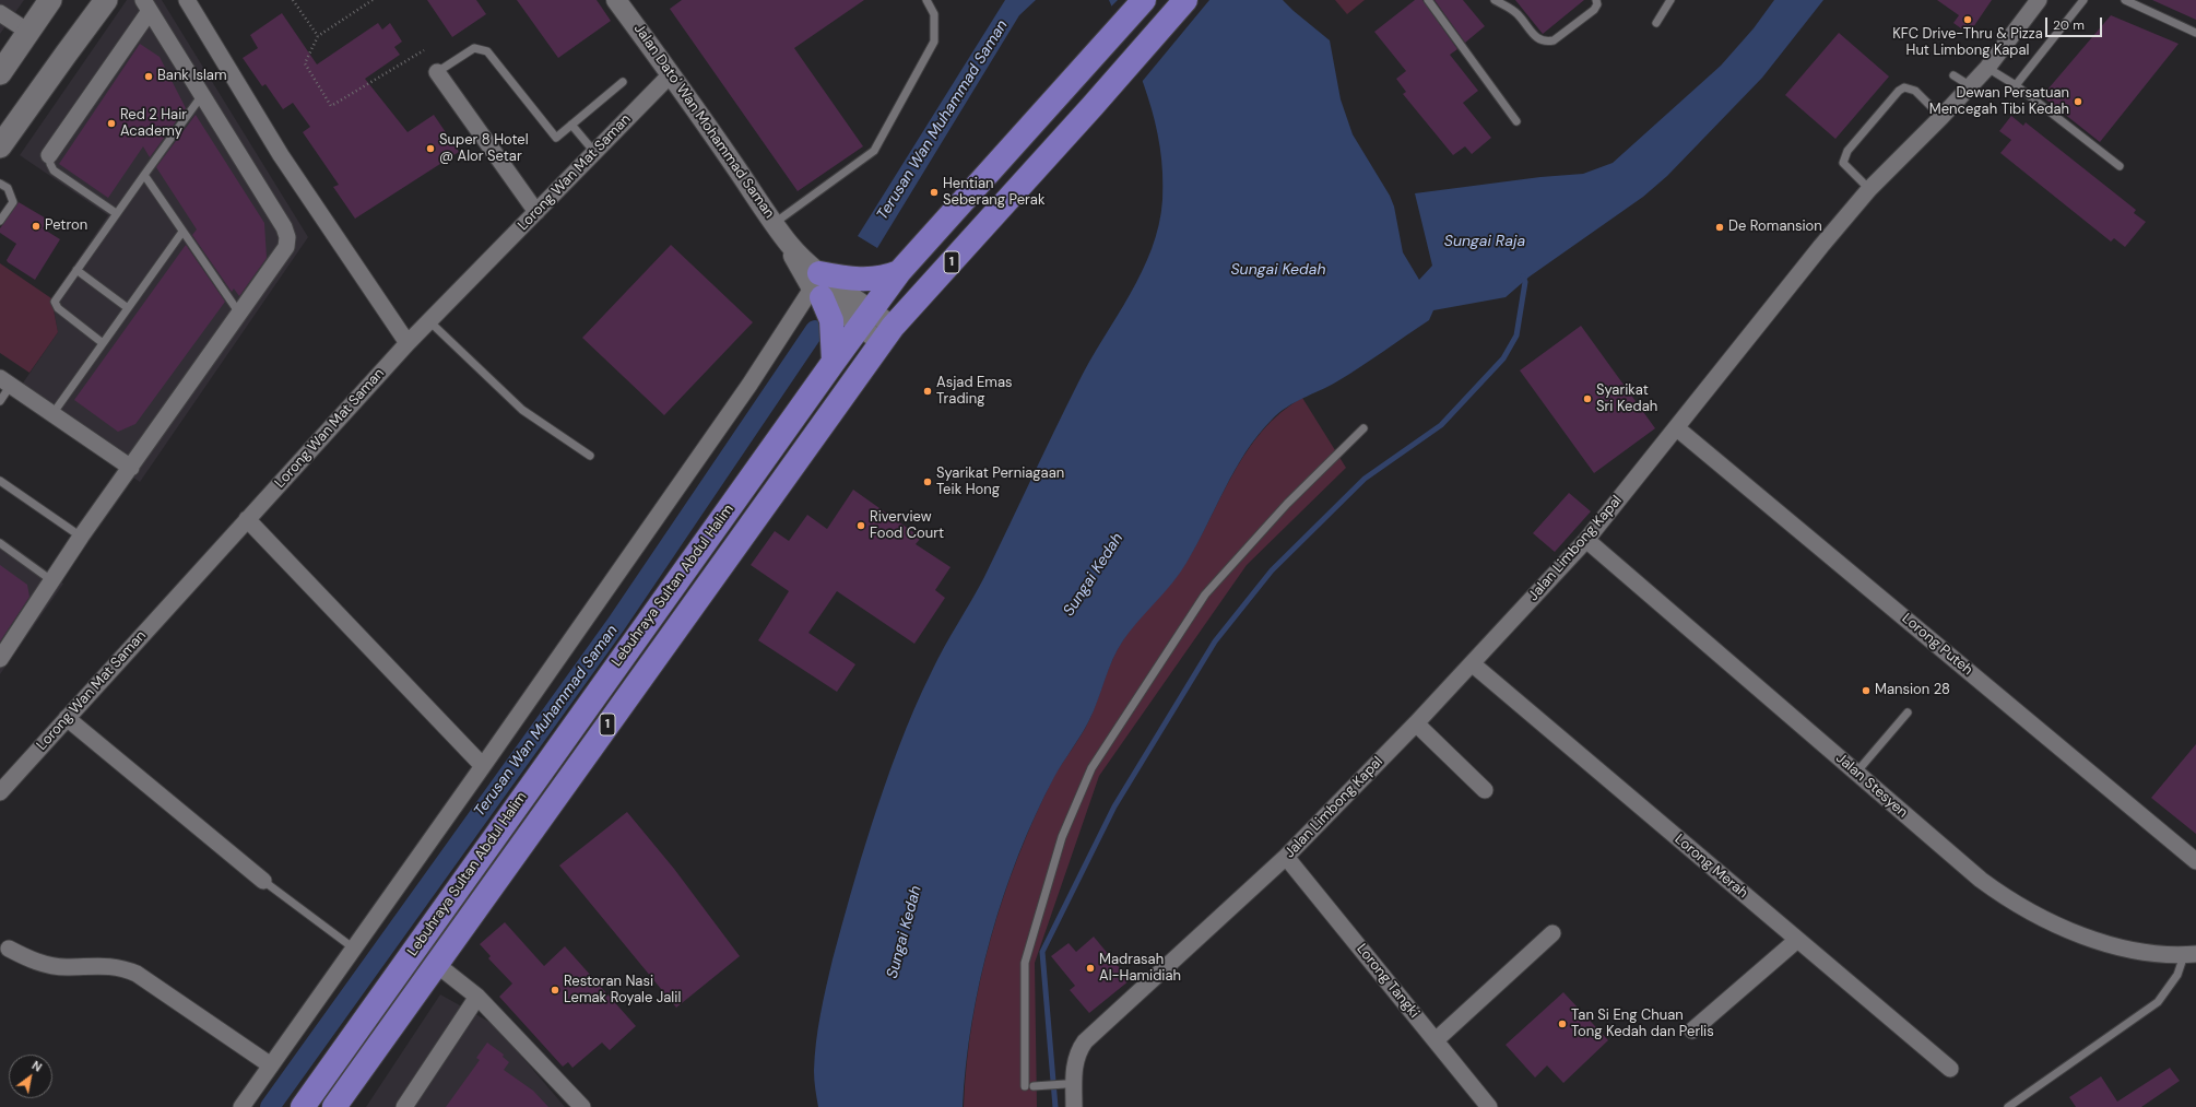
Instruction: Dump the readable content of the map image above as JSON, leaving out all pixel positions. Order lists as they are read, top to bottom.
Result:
{
  "streets": {
    "main road": ["1", "Lebuhraya Sultan Abdul Halim"],
    "street": [
      "Jalan Dato' Wan Mohammad Saman",
      "Lorong Wan Mat Saman",
      "Jalan Limbong Kapal",
      "Lorong Puteh",
      "Jalan Stesyen",
      "Lorong Merah",
      "Lorong Tangki"
    ]
  },
  "crossings": [
    ["Jalan Dato' Wan Mohammad Saman", "Lorong Wan Mat Saman"],
    ["Jalan Dato' Wan Mohammad Saman", "Lebuhraya Sultan Abdul Halim"],
    ["Jalan Limbong Kapal", "Lorong Puteh"],
    ["Jalan Limbong Kapal", "Jalan Stesyen"],
    ["Jalan Limbong Kapal", "Lorong Merah"],
    ["Jalan Limbong Kapal", "Lorong Tangki"]
  ],
  "water": ["Terusan Wan Muhammad Saman", "Sungai Raja", "Sungai Kedah"],
  "places": [
    "KFC Drive-Thru & Pizza Hut Limbong Kapal",
    "Bank Islam",
    "Dewan Persatuan Mencegah Tibi Kedah",
    "Red 2 Hair Academy",
    "Super 8 Hotel @ Alor Setar",
    "Hentian Seberang Perak",
    "Petron",
    "De Romansion",
    "Asjad Emas Trading",
    "Syarikat Sri Kedah",
    "Syarikat Perniagaan Teik Hong",
    "Riverview Food Court",
    "Mansion 28",
    "Madrasah Al-Hamidiah",
    "Restoran Nasi Lemak Royale Jalil",
    "Tan Si Eng Chuan Tong Kedah dan Perlis"
  ],
  "scale_bar": "20 m",
  "north": "top right"
}
